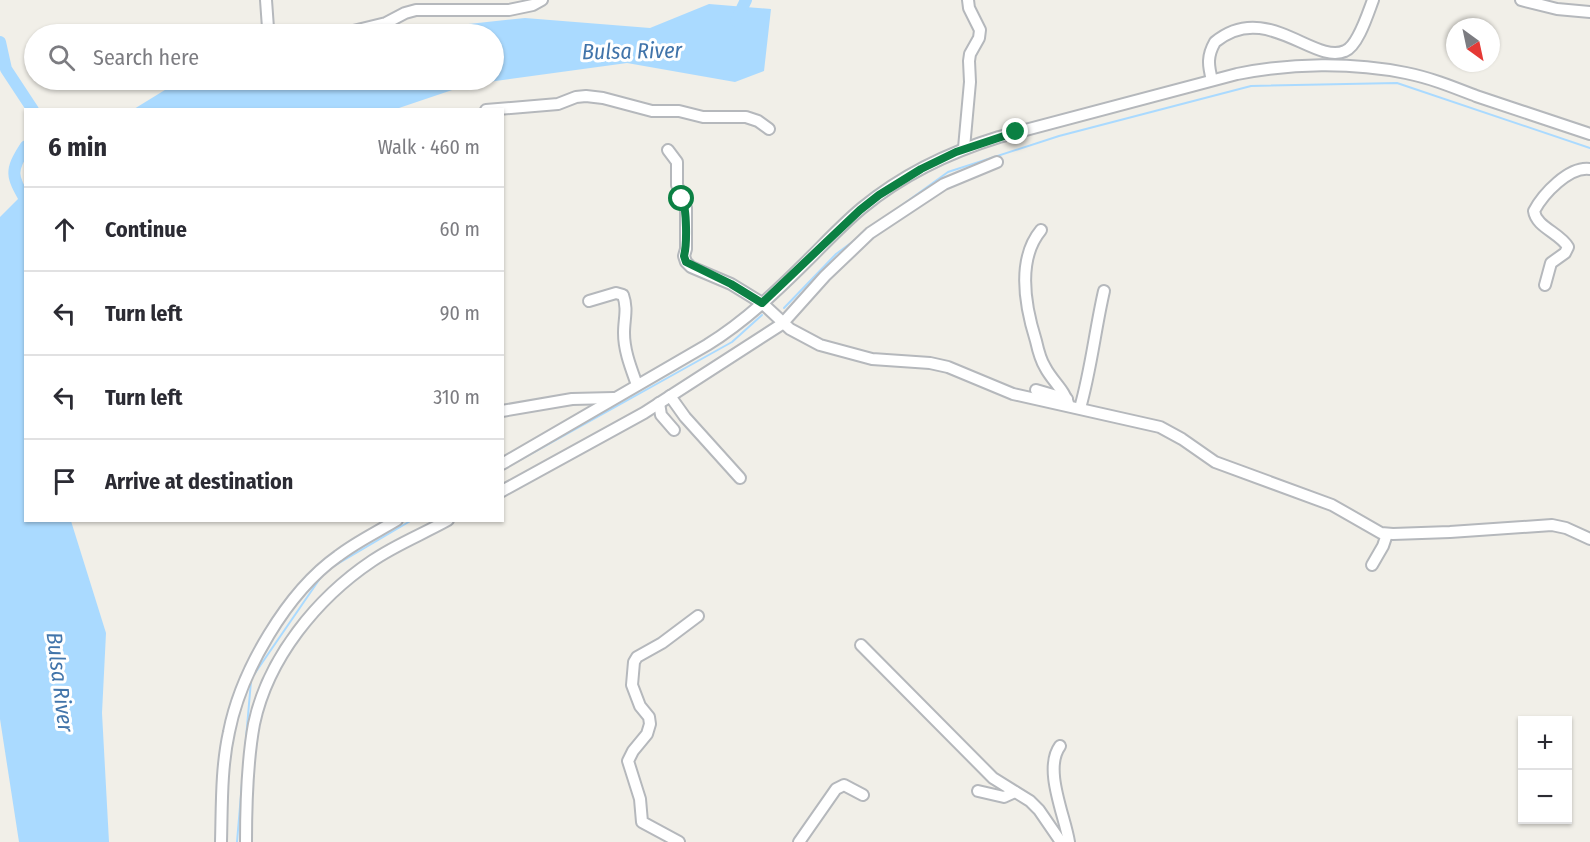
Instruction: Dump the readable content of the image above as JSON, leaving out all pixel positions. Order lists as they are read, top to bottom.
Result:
{
  "water": ["Bulsa River"],
  "north": "bottom right",
  "page": {
    "search": "Search here",
    "heading": ["6 min", "Walk · 460 m"],
    "list": [
      ["Continue", "60 m"],
      ["Turn left", "90 m"],
      ["Turn left", "310 m"],
      "Arrive at destination"
    ],
    "map_buttons": ["+", "−"]
  }
}
